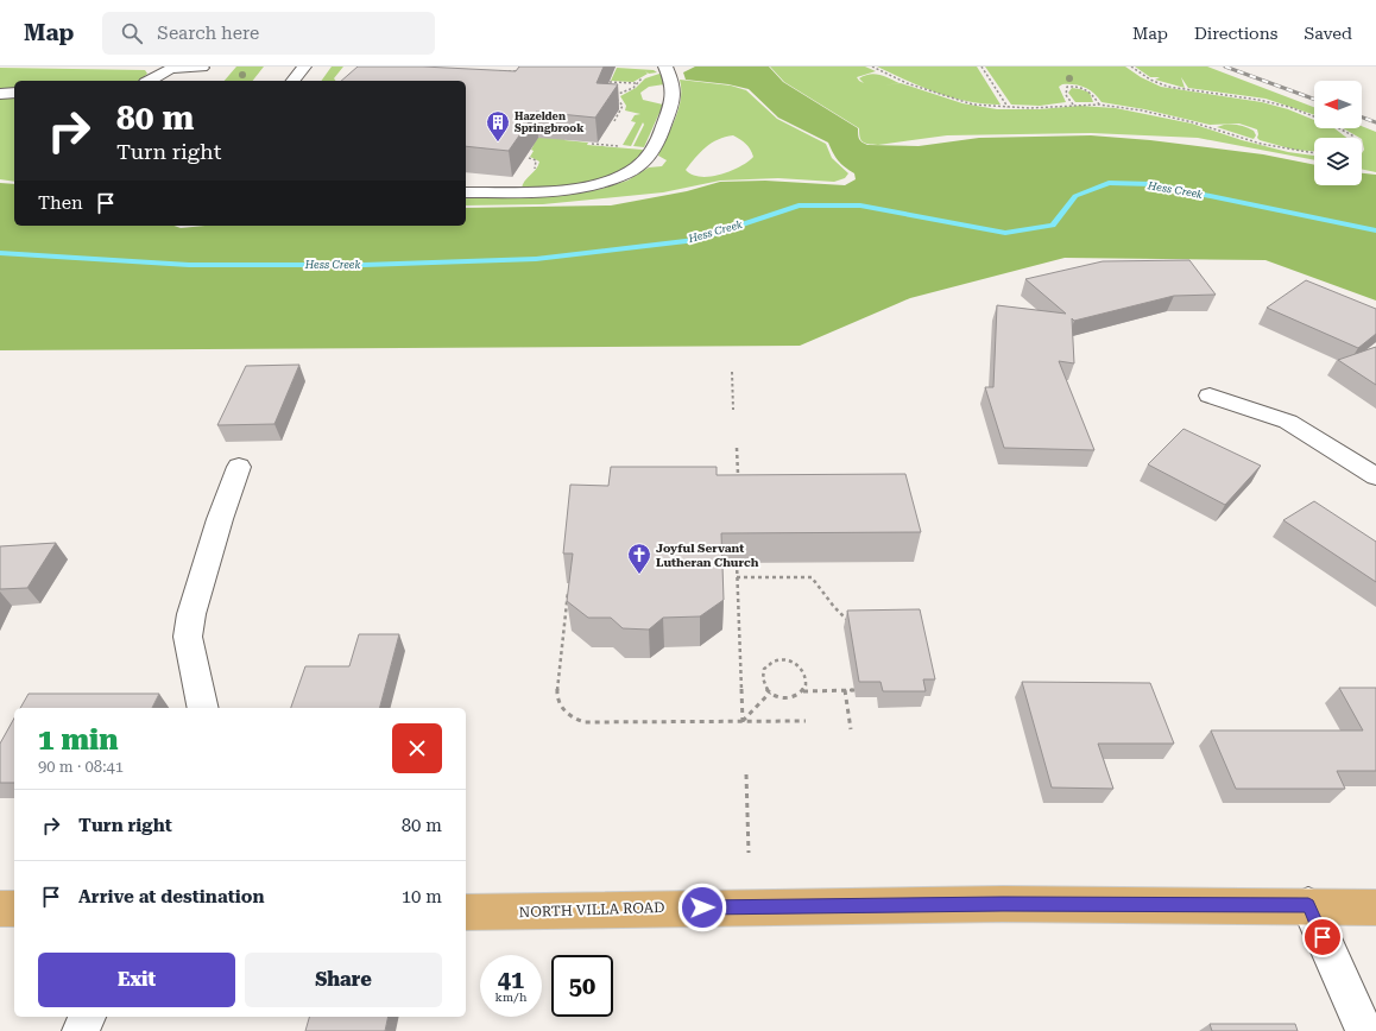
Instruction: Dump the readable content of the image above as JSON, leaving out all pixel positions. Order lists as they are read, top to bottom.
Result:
{
  "streets": {
    "main road": ["NORTH VILLA ROAD"]
  },
  "water": ["Hess Creek"],
  "places": {
    "building": ["Hazelden Springbrook"],
    "church": ["Joyful Servant Lutheran Church"]
  },
  "north": "left",
  "page": {
    "header": "Map",
    "search": "Search here",
    "nav": ["Map", "Directions", "Saved"],
    "turn": ["80 m", "Turn right"],
    "then": "Then",
    "heading": ["1 min", "90 m · 08:41"],
    "list": [
      {
        "name": "Turn right",
        "value": "80 m"
      },
      {
        "name": "Arrive at destination",
        "value": "10 m"
      }
    ],
    "buttons": ["Exit", "Share"],
    "speed": "41 km/h",
    "limit": "50"
  }
}
